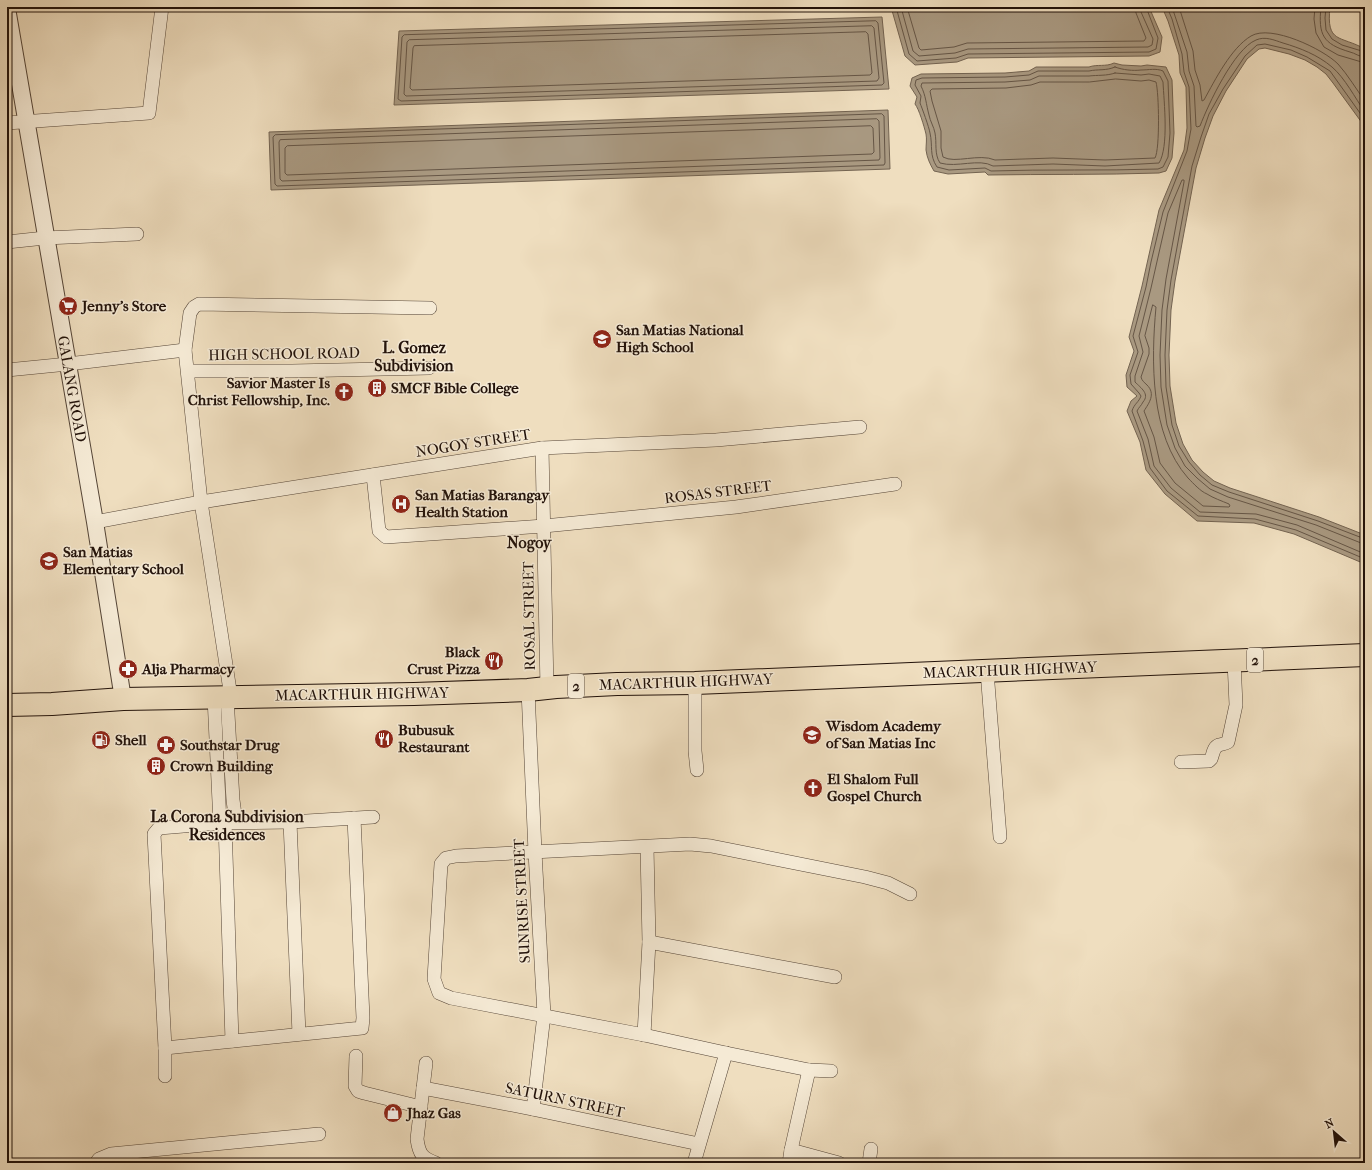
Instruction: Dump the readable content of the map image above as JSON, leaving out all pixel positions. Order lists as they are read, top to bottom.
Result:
{
  "streets": {
    "highway": ["2", "MACARTHUR HIGHWAY"],
    "street": [
      "HIGH SCHOOL ROAD",
      "GALANG ROAD",
      "NOGOY STREET",
      "ROSAS STREET",
      "ROSAL STREET",
      "SUNRISE STREET",
      "SATURN STREET"
    ]
  },
  "crossings": [
    ["GALANG ROAD", "NOGOY STREET"],
    ["GALANG ROAD", "MACARTHUR HIGHWAY"],
    ["NOGOY STREET", "ROSAS STREET"],
    ["NOGOY STREET", "ROSAL STREET"],
    ["ROSAS STREET", "ROSAL STREET"],
    ["ROSAL STREET", "MACARTHUR HIGHWAY"],
    ["ROSAL STREET", "SUNRISE STREET"],
    ["MACARTHUR HIGHWAY", "SUNRISE STREET"],
    ["SUNRISE STREET", "SATURN STREET"]
  ],
  "districts": ["L. Gomez Subdivision", "Nogoy", "La Corona Subdivision Residences"],
  "places": {
    "supermarket": ["Jenny's Store"],
    "school or university": ["San Matias National High School", "San Matias Elementary School", "Wisdom Academy of San Matias Inc"],
    "building": ["SMCF Bible College", "Crown Building"],
    "church": ["Savior Master Is Christ Fellowship, Inc.", "El Shalom Full Gospel Church"],
    "hospital": ["San Matias Barangay Health Station"],
    "restaurant": ["Black Crust Pizza", "Bubusuk Restaurant"],
    "pharmacy": ["Alja Pharmacy", "Southstar Drug"],
    "fuel station": ["Shell"],
    "shop": ["Jhaz Gas"]
  },
  "north": "top left"
}
